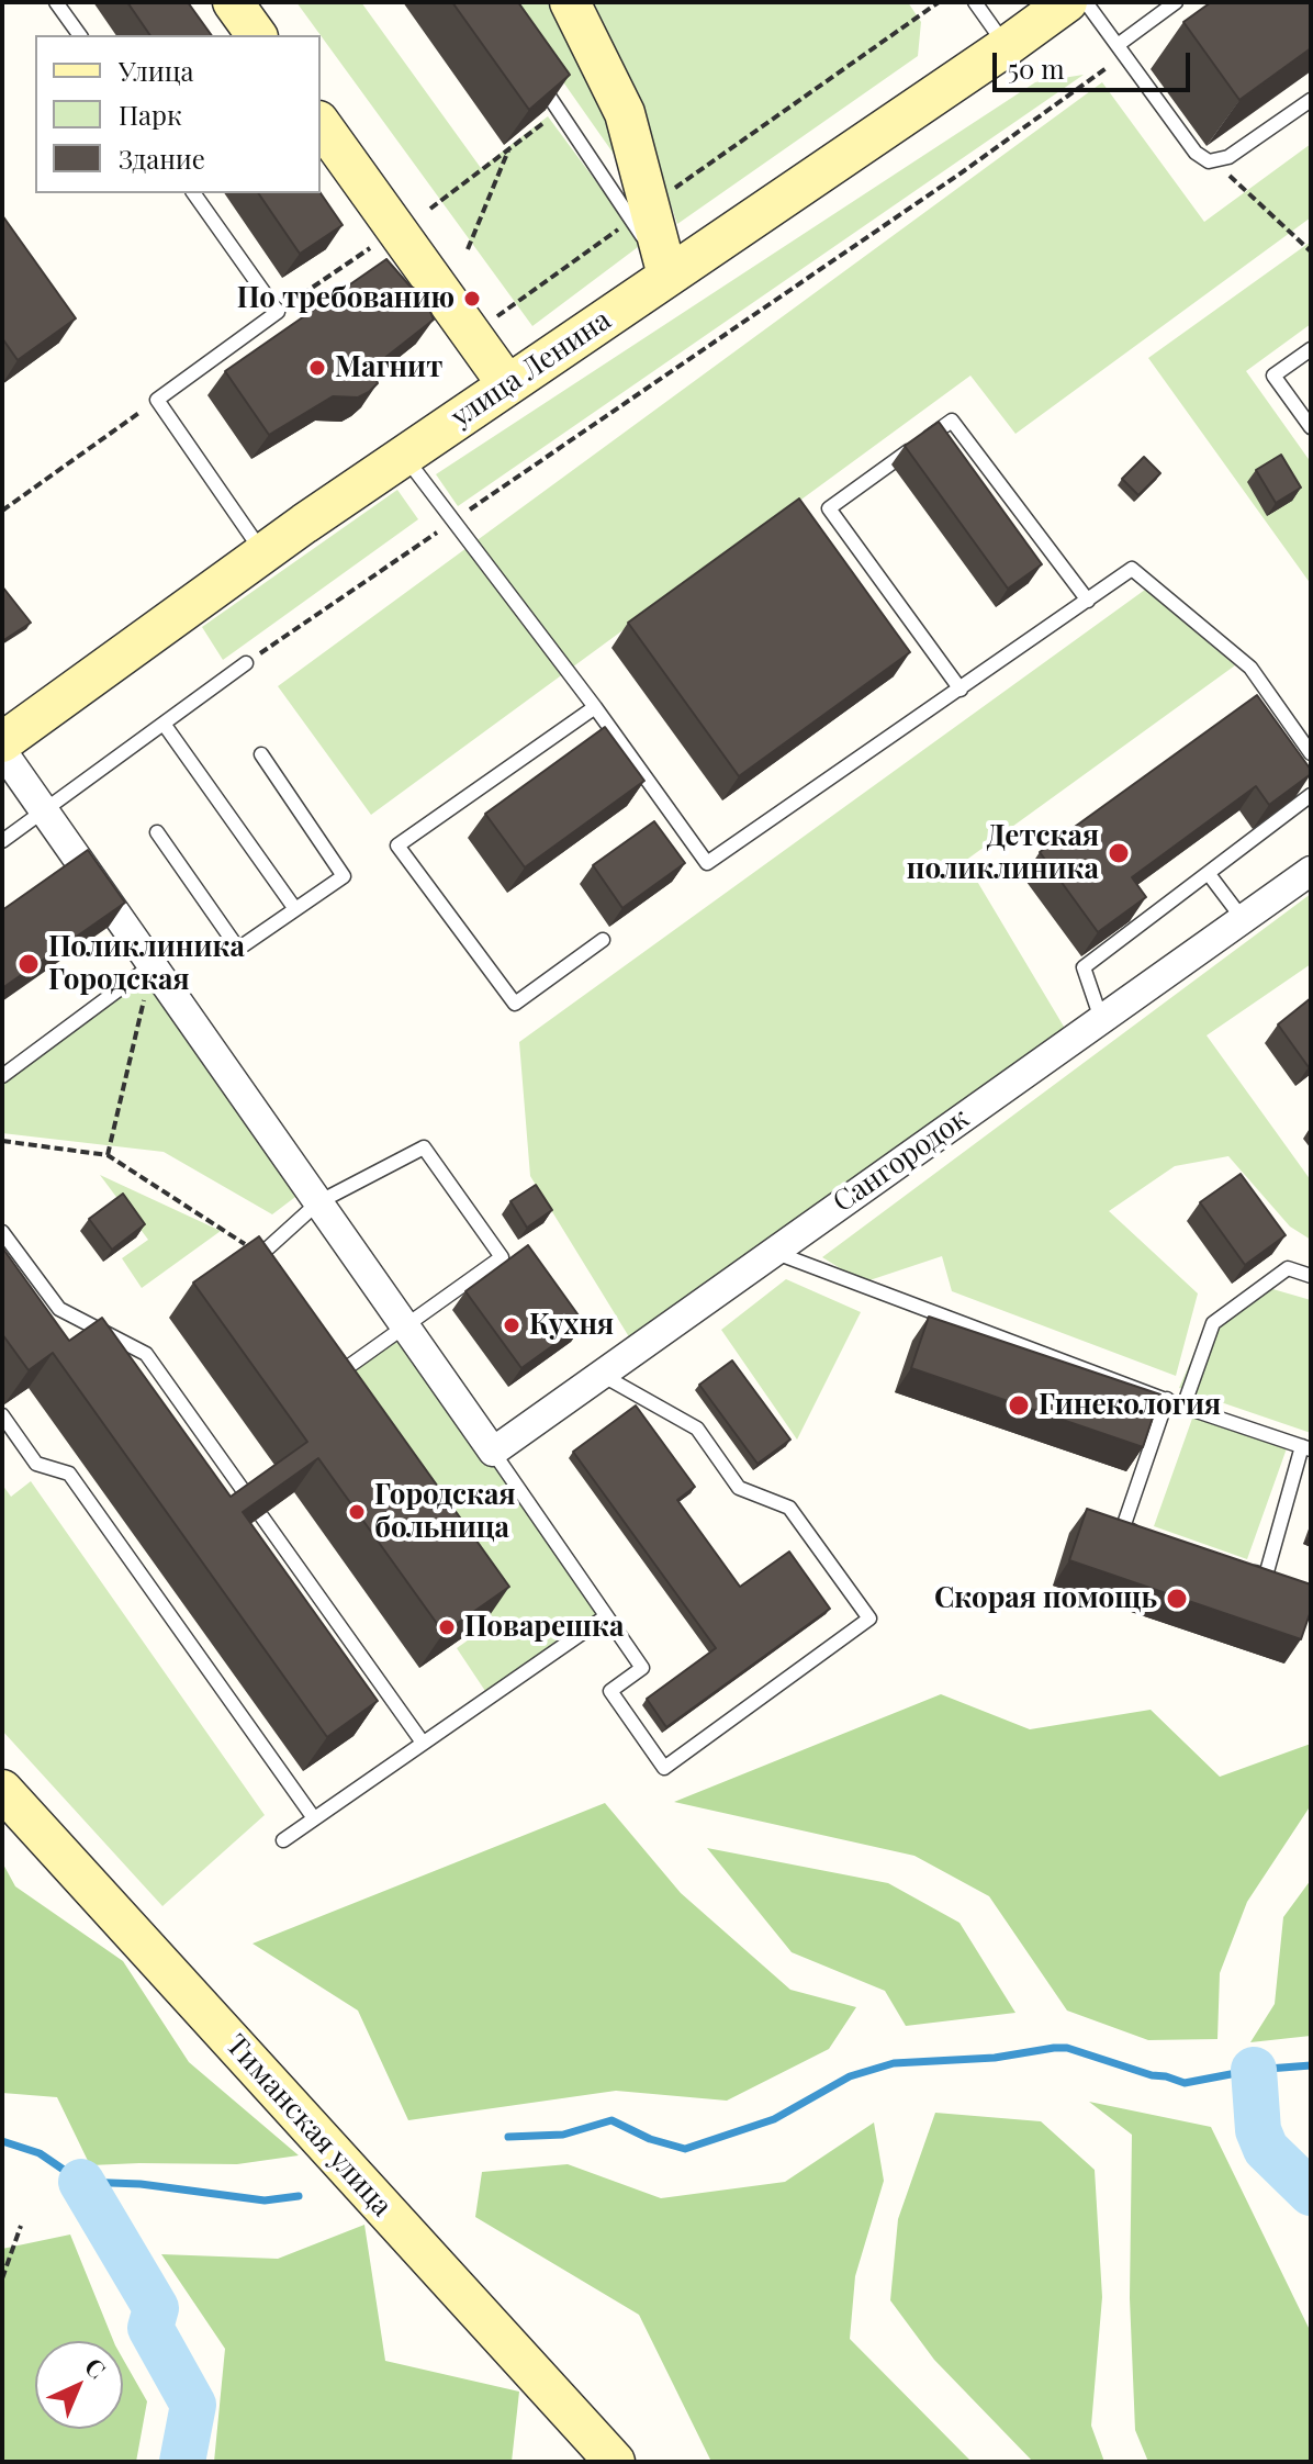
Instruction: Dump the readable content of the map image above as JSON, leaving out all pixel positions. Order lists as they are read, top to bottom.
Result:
{
  "streets": {
    "street": ["улица Ленина", "Сангородок", "Тиманская улица"]
  },
  "places": [
    "По требованию",
    "Магнит",
    "Детская поликлиника",
    "Поликлиника Городская",
    "Кухня",
    "Гинекология",
    "Городская больница",
    "Скорая помощь",
    "Поварешка"
  ],
  "legend": ["Улица", "Парк", "Здание"],
  "scale_bar": "50 m",
  "north": "top right"
}
